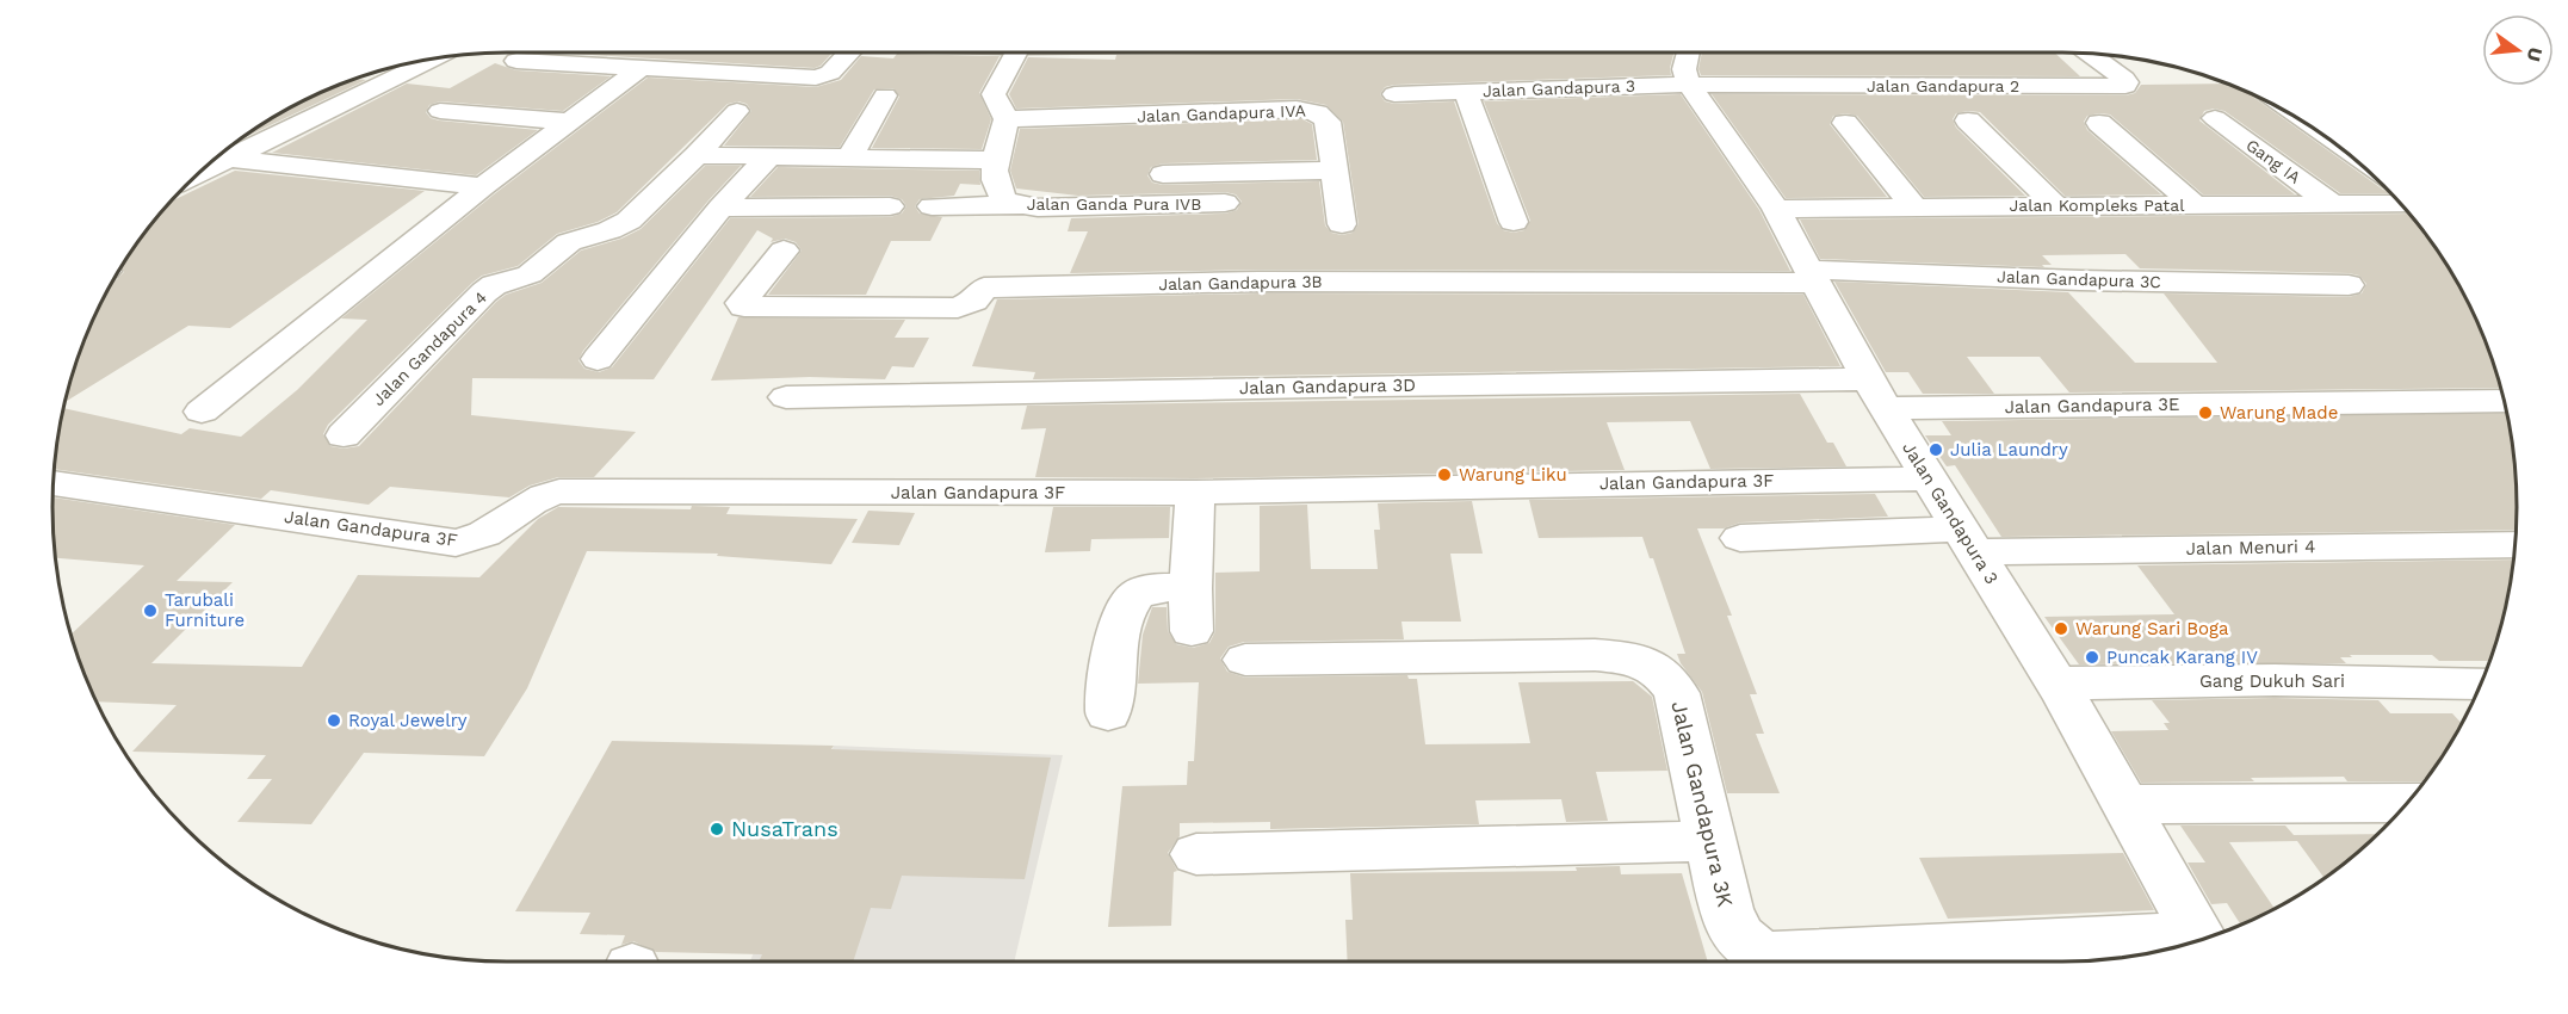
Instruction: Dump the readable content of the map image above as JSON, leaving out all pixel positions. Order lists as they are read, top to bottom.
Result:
{
  "streets": {
    "street": [
      "Jalan Gandapura 2",
      "Jalan Gandapura 3",
      "Jalan Gandapura IVA",
      "Gang IA",
      "Jalan Ganda Pura IVB",
      "Jalan Kompleks Patal",
      "Jalan Gandapura 3C",
      "Jalan Gandapura 3B",
      "Jalan Gandapura 4",
      "Jalan Gandapura 3D",
      "Jalan Gandapura 3E",
      "Jalan Gandapura 3F",
      "Jalan Menuri 4",
      "Gang Dukuh Sari",
      "Jalan Gandapura 3K"
    ]
  },
  "crossings": [
    ["Jalan Gandapura 2", "Jalan Gandapura 3"],
    ["Jalan Gandapura 3", "Jalan Kompleks Patal"],
    ["Jalan Gandapura 3", "Jalan Gandapura 3C"],
    ["Jalan Gandapura 3", "Jalan Gandapura 3B"],
    ["Jalan Gandapura 3", "Jalan Gandapura 3D"],
    ["Jalan Gandapura 3", "Jalan Gandapura 3E"],
    ["Jalan Gandapura 3", "Jalan Gandapura 3F"],
    ["Jalan Gandapura 3", "Jalan Menuri 4"],
    ["Jalan Gandapura 3", "Gang Dukuh Sari"],
    ["Jalan Gandapura 3", "Jalan Gandapura 3K"],
    ["Gang IA", "Jalan Kompleks Patal"],
    ["Jalan Gandapura 3C", "Jalan Gandapura 3B"],
    ["Jalan Gandapura 3D", "Jalan Gandapura 3E"]
  ],
  "places": [
    "Warung Made",
    "Julia Laundry",
    "Warung Liku",
    "Tarubali Furniture",
    "Warung Sari Boga",
    "Puncak Karang IV",
    "Royal Jewelry",
    "NusaTrans"
  ],
  "north": "right"
}
